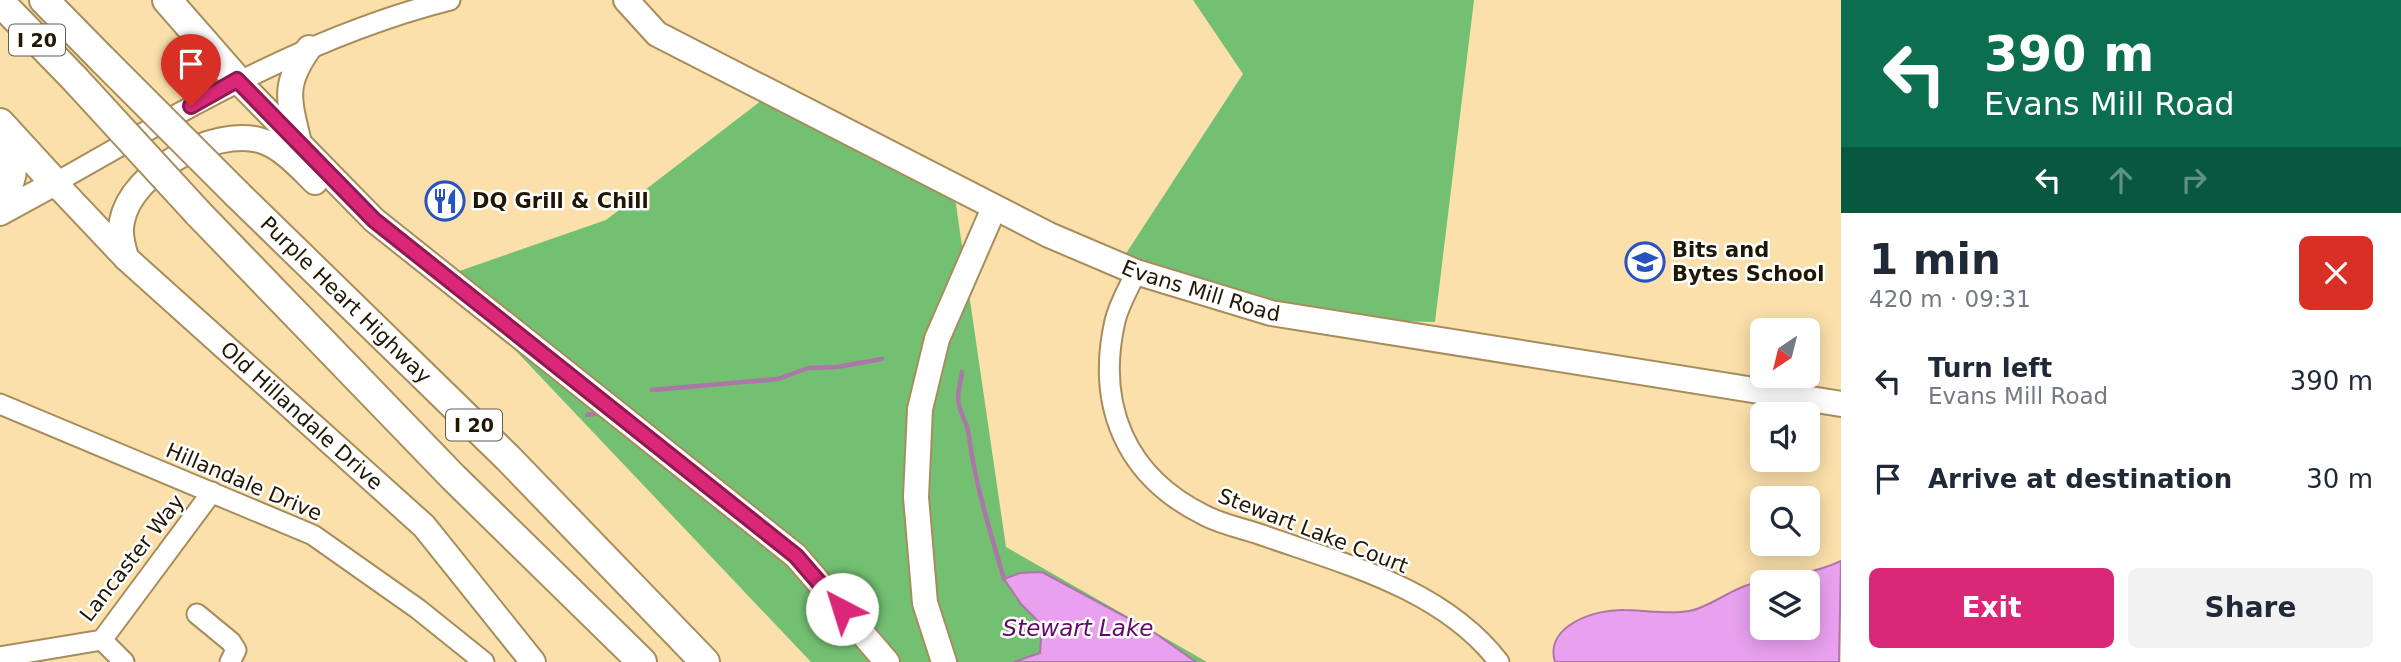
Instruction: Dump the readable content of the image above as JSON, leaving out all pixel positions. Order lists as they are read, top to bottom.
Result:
{
  "streets": {
    "highway": ["I 20", "Purple Heart Highway"],
    "main road": ["Evans Mill Road", "Old Hillandale Drive"],
    "street": ["Hillandale Drive", "Stewart Lake Court", "Lancaster Way"]
  },
  "crossings": [
    ["Evans Mill Road", "Stewart Lake Court"],
    ["Hillandale Drive", "Lancaster Way"]
  ],
  "water": ["Stewart Lake"],
  "places": {
    "restaurant": ["DQ Grill & Chill"],
    "school or university": ["Bits and Bytes School"]
  },
  "north": "bottom left",
  "page": {
    "turn": ["390 m", "Evans Mill Road"],
    "heading": ["1 min", "420 m · 09:31"],
    "list": [
      {
        "name": "Turn left",
        "note": "Evans Mill Road",
        "value": "390 m"
      },
      {
        "name": "Arrive at destination",
        "value": "30 m"
      }
    ],
    "buttons": ["Exit", "Share"]
  }
}
